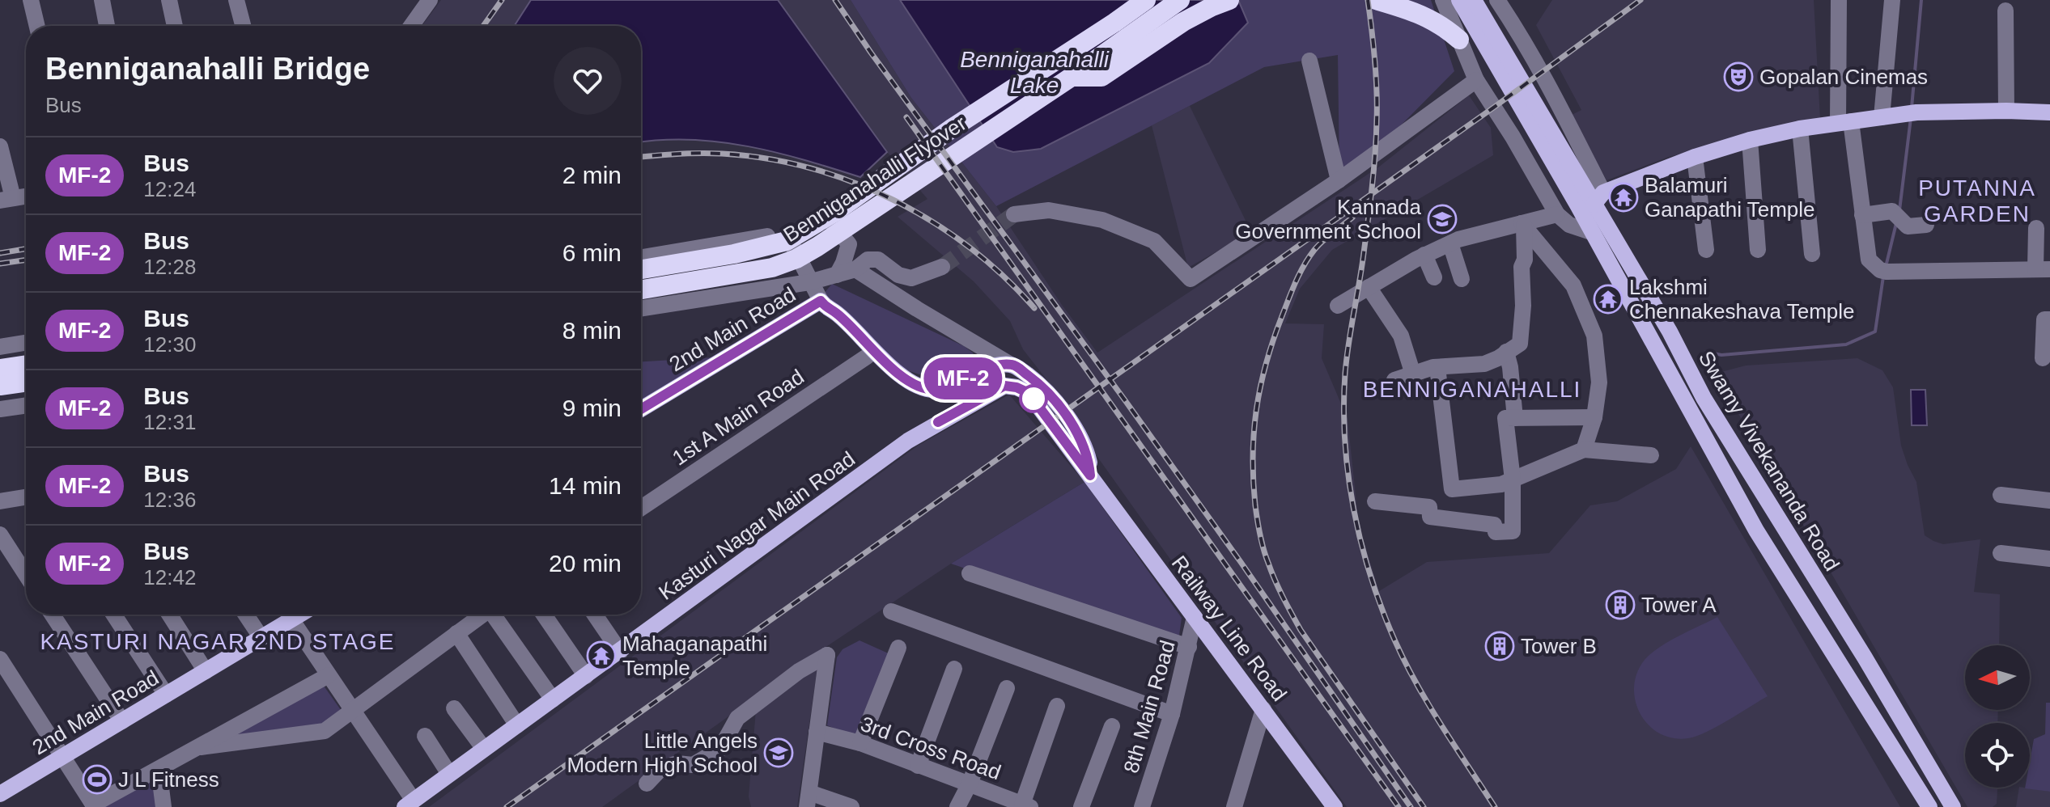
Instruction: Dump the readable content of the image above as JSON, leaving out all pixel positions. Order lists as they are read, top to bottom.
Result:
{
  "streets": {
    "highway": ["Benniganahalli Flyover"],
    "main road": [
      "2nd Main Road",
      "Swamy Vivekananda Road",
      "Kasturi Nagar Main Road",
      "Railway Line Road"
    ],
    "street": ["1st A Main Road", "8th Main Road", "3rd Cross Road"]
  },
  "crossings": [
    ["Kasturi Nagar Main Road", "Railway Line Road"],
    ["Railway Line Road", "8th Main Road"]
  ],
  "districts": ["PUTANNA GARDEN", "BENNIGANAHALLI", "KASTURI NAGAR 2ND STAGE"],
  "water": ["Benniganahalli Lake"],
  "places": {
    "theatre": ["Gopalan Cinemas"],
    "temple": ["Balamuri Ganapathi Temple", "Lakshmi Chennakeshava Temple", "Mahaganapathi Temple"],
    "school or university": ["Kannada Government School", "Little Angels Modern High School"],
    "building": ["Tower A", "Tower B"],
    "sports": ["J L Fitness"]
  },
  "lines": ["bus line MF-2"],
  "north": "left",
  "page": {
    "on_map": "MF-2",
    "heading": ["Benniganahalli Bridge", "Bus"],
    "list": [
      {
        "mark": "MF-2",
        "name": "Bus",
        "note": "12:24",
        "value": "2 min"
      },
      {
        "mark": "MF-2",
        "name": "Bus",
        "note": "12:28",
        "value": "6 min"
      },
      {
        "mark": "MF-2",
        "name": "Bus",
        "note": "12:30",
        "value": "8 min"
      },
      {
        "mark": "MF-2",
        "name": "Bus",
        "note": "12:31",
        "value": "9 min"
      },
      {
        "mark": "MF-2",
        "name": "Bus",
        "note": "12:36",
        "value": "14 min"
      },
      {
        "mark": "MF-2",
        "name": "Bus",
        "note": "12:42",
        "value": "20 min"
      }
    ]
  }
}
